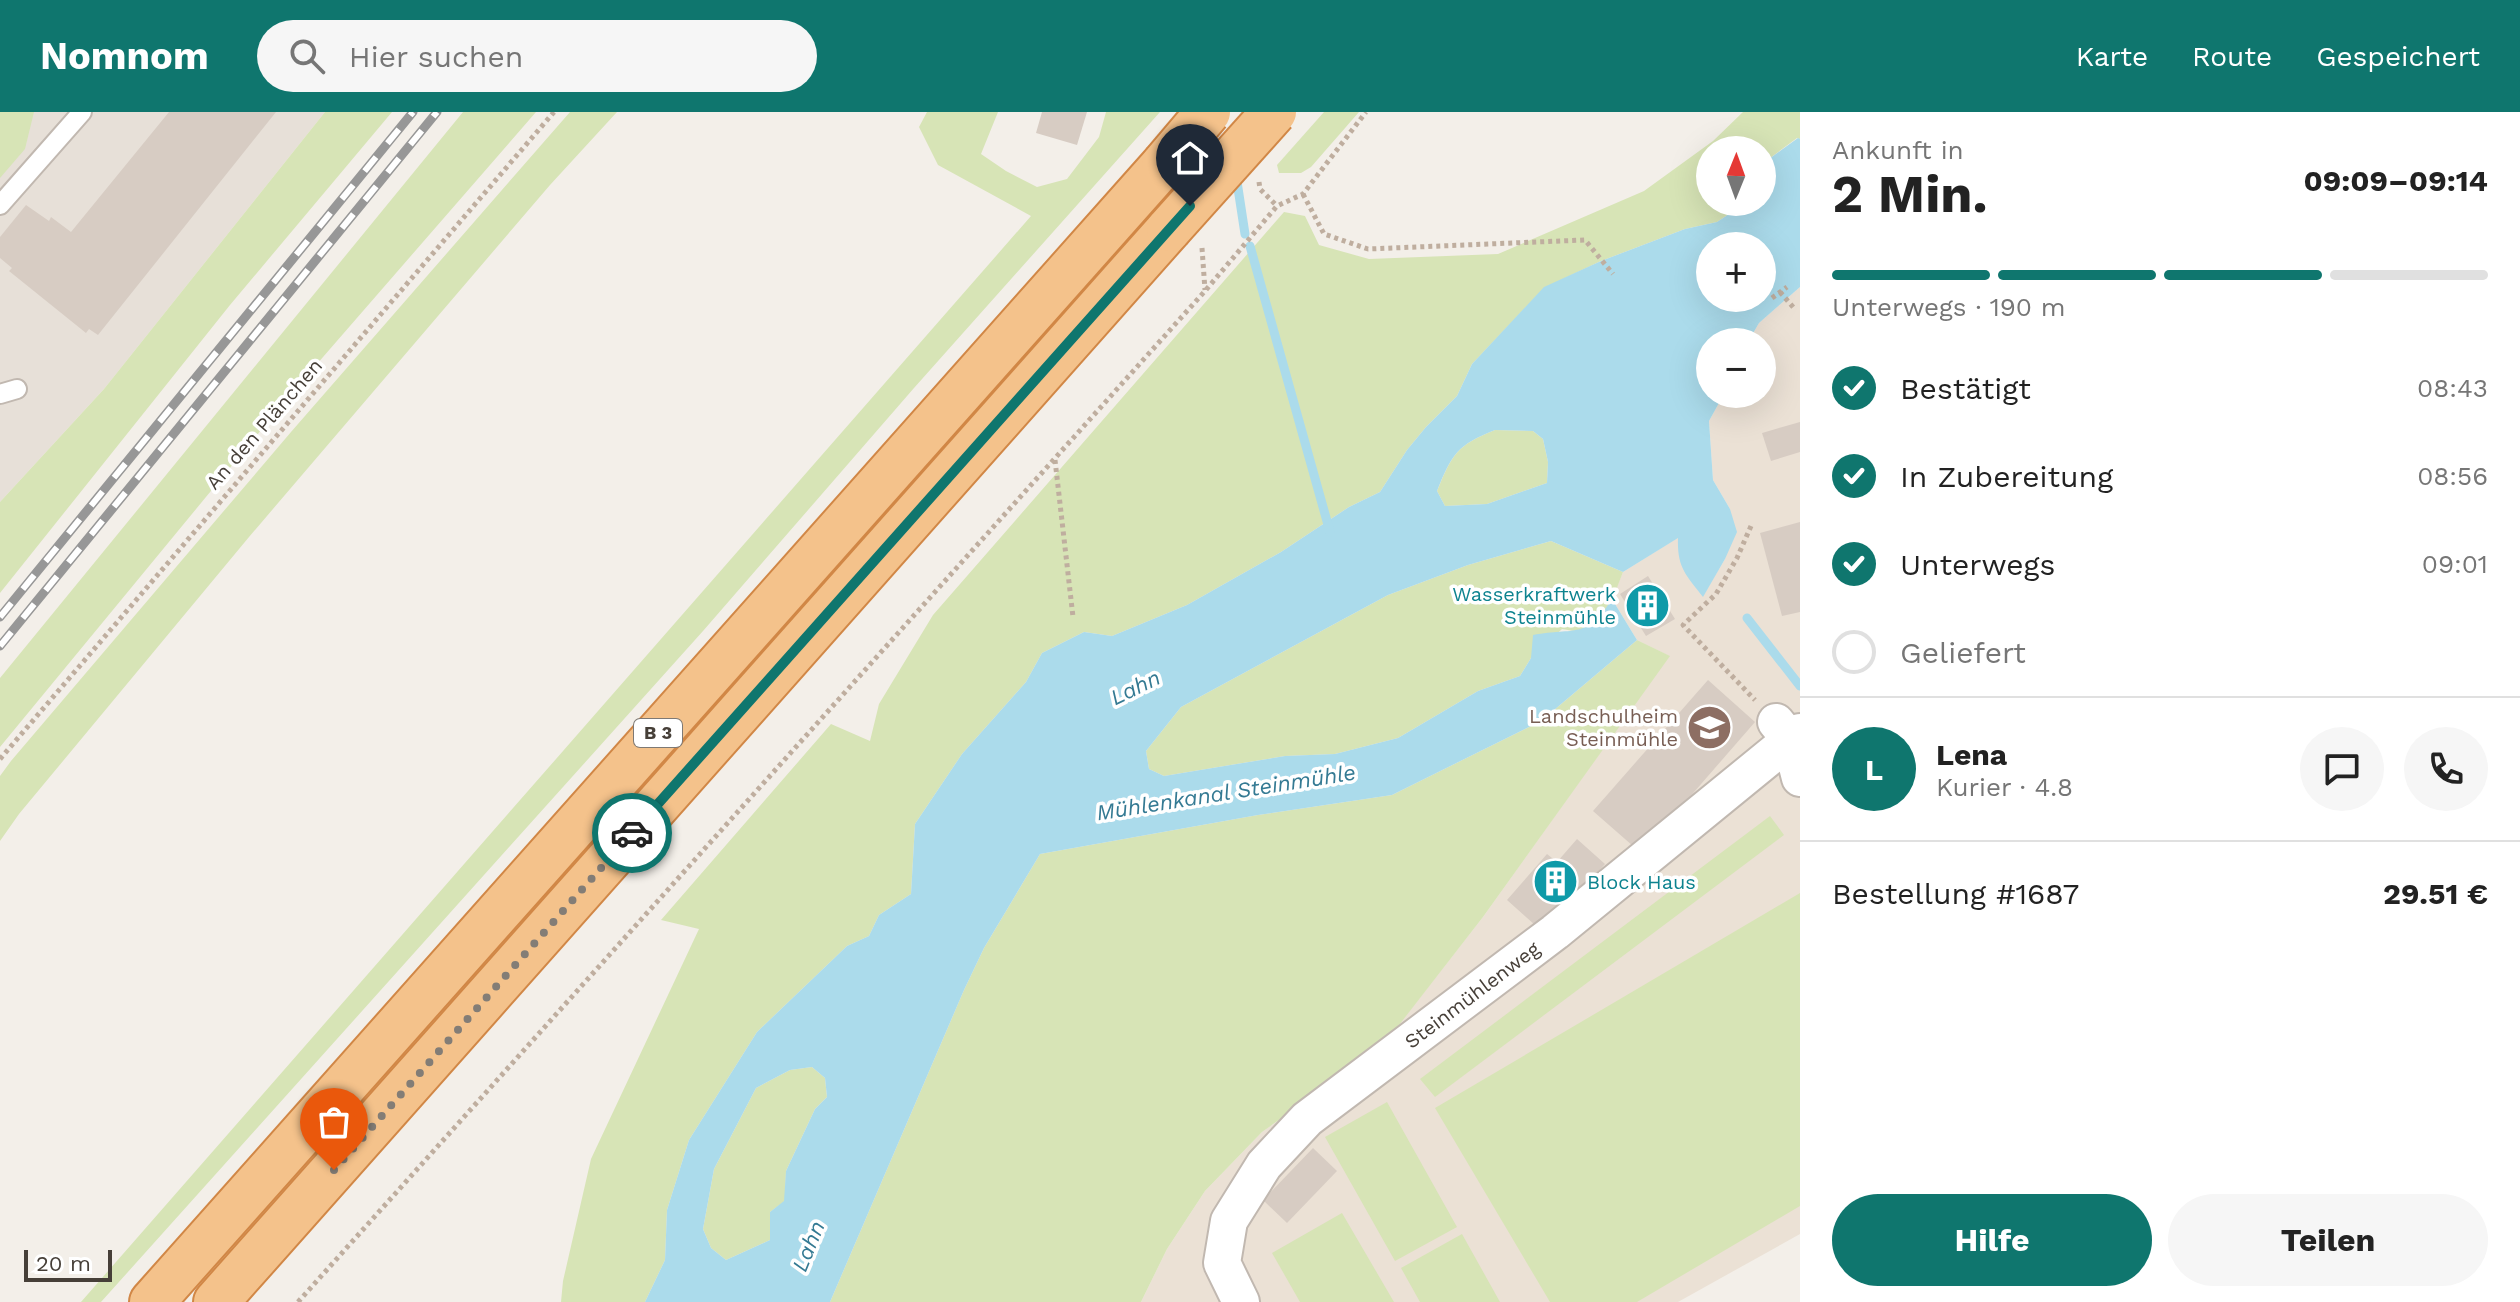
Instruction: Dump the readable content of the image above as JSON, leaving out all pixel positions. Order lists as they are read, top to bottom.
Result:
{
  "streets": {
    "highway": ["B 3"],
    "street": ["Steinmühlenweg"],
    "path": ["An den Plänchen"]
  },
  "water": ["Lahn", "Mühlenkanal Steinmühle"],
  "places": {
    "building": ["Wasserkraftwerk Steinmühle", "Block Haus"],
    "school or university": ["Landschulheim Steinmühle"]
  },
  "scale_bar": "20 m",
  "north": "top",
  "page": {
    "header": "Nomnom",
    "search": "Hier suchen",
    "nav": ["Karte", "Route", "Gespeichert"],
    "heading": ["2 Min.", "Ankunft in", "09:09–09:14"],
    "panel": [
      "Lena",
      "Kurier · 4.8",
      "Bestellung #1687",
      "29.51 €"
    ],
    "map_buttons": ["+", "−"],
    "bar": "Unterwegs · 190 m",
    "list": [
      ["Bestätigt", "08:43"],
      ["In Zubereitung", "08:56"],
      ["Unterwegs", "09:01"],
      "Geliefert"
    ],
    "round": "L",
    "buttons": ["Hilfe", "Teilen"],
    "scale": "20 m"
  }
}
